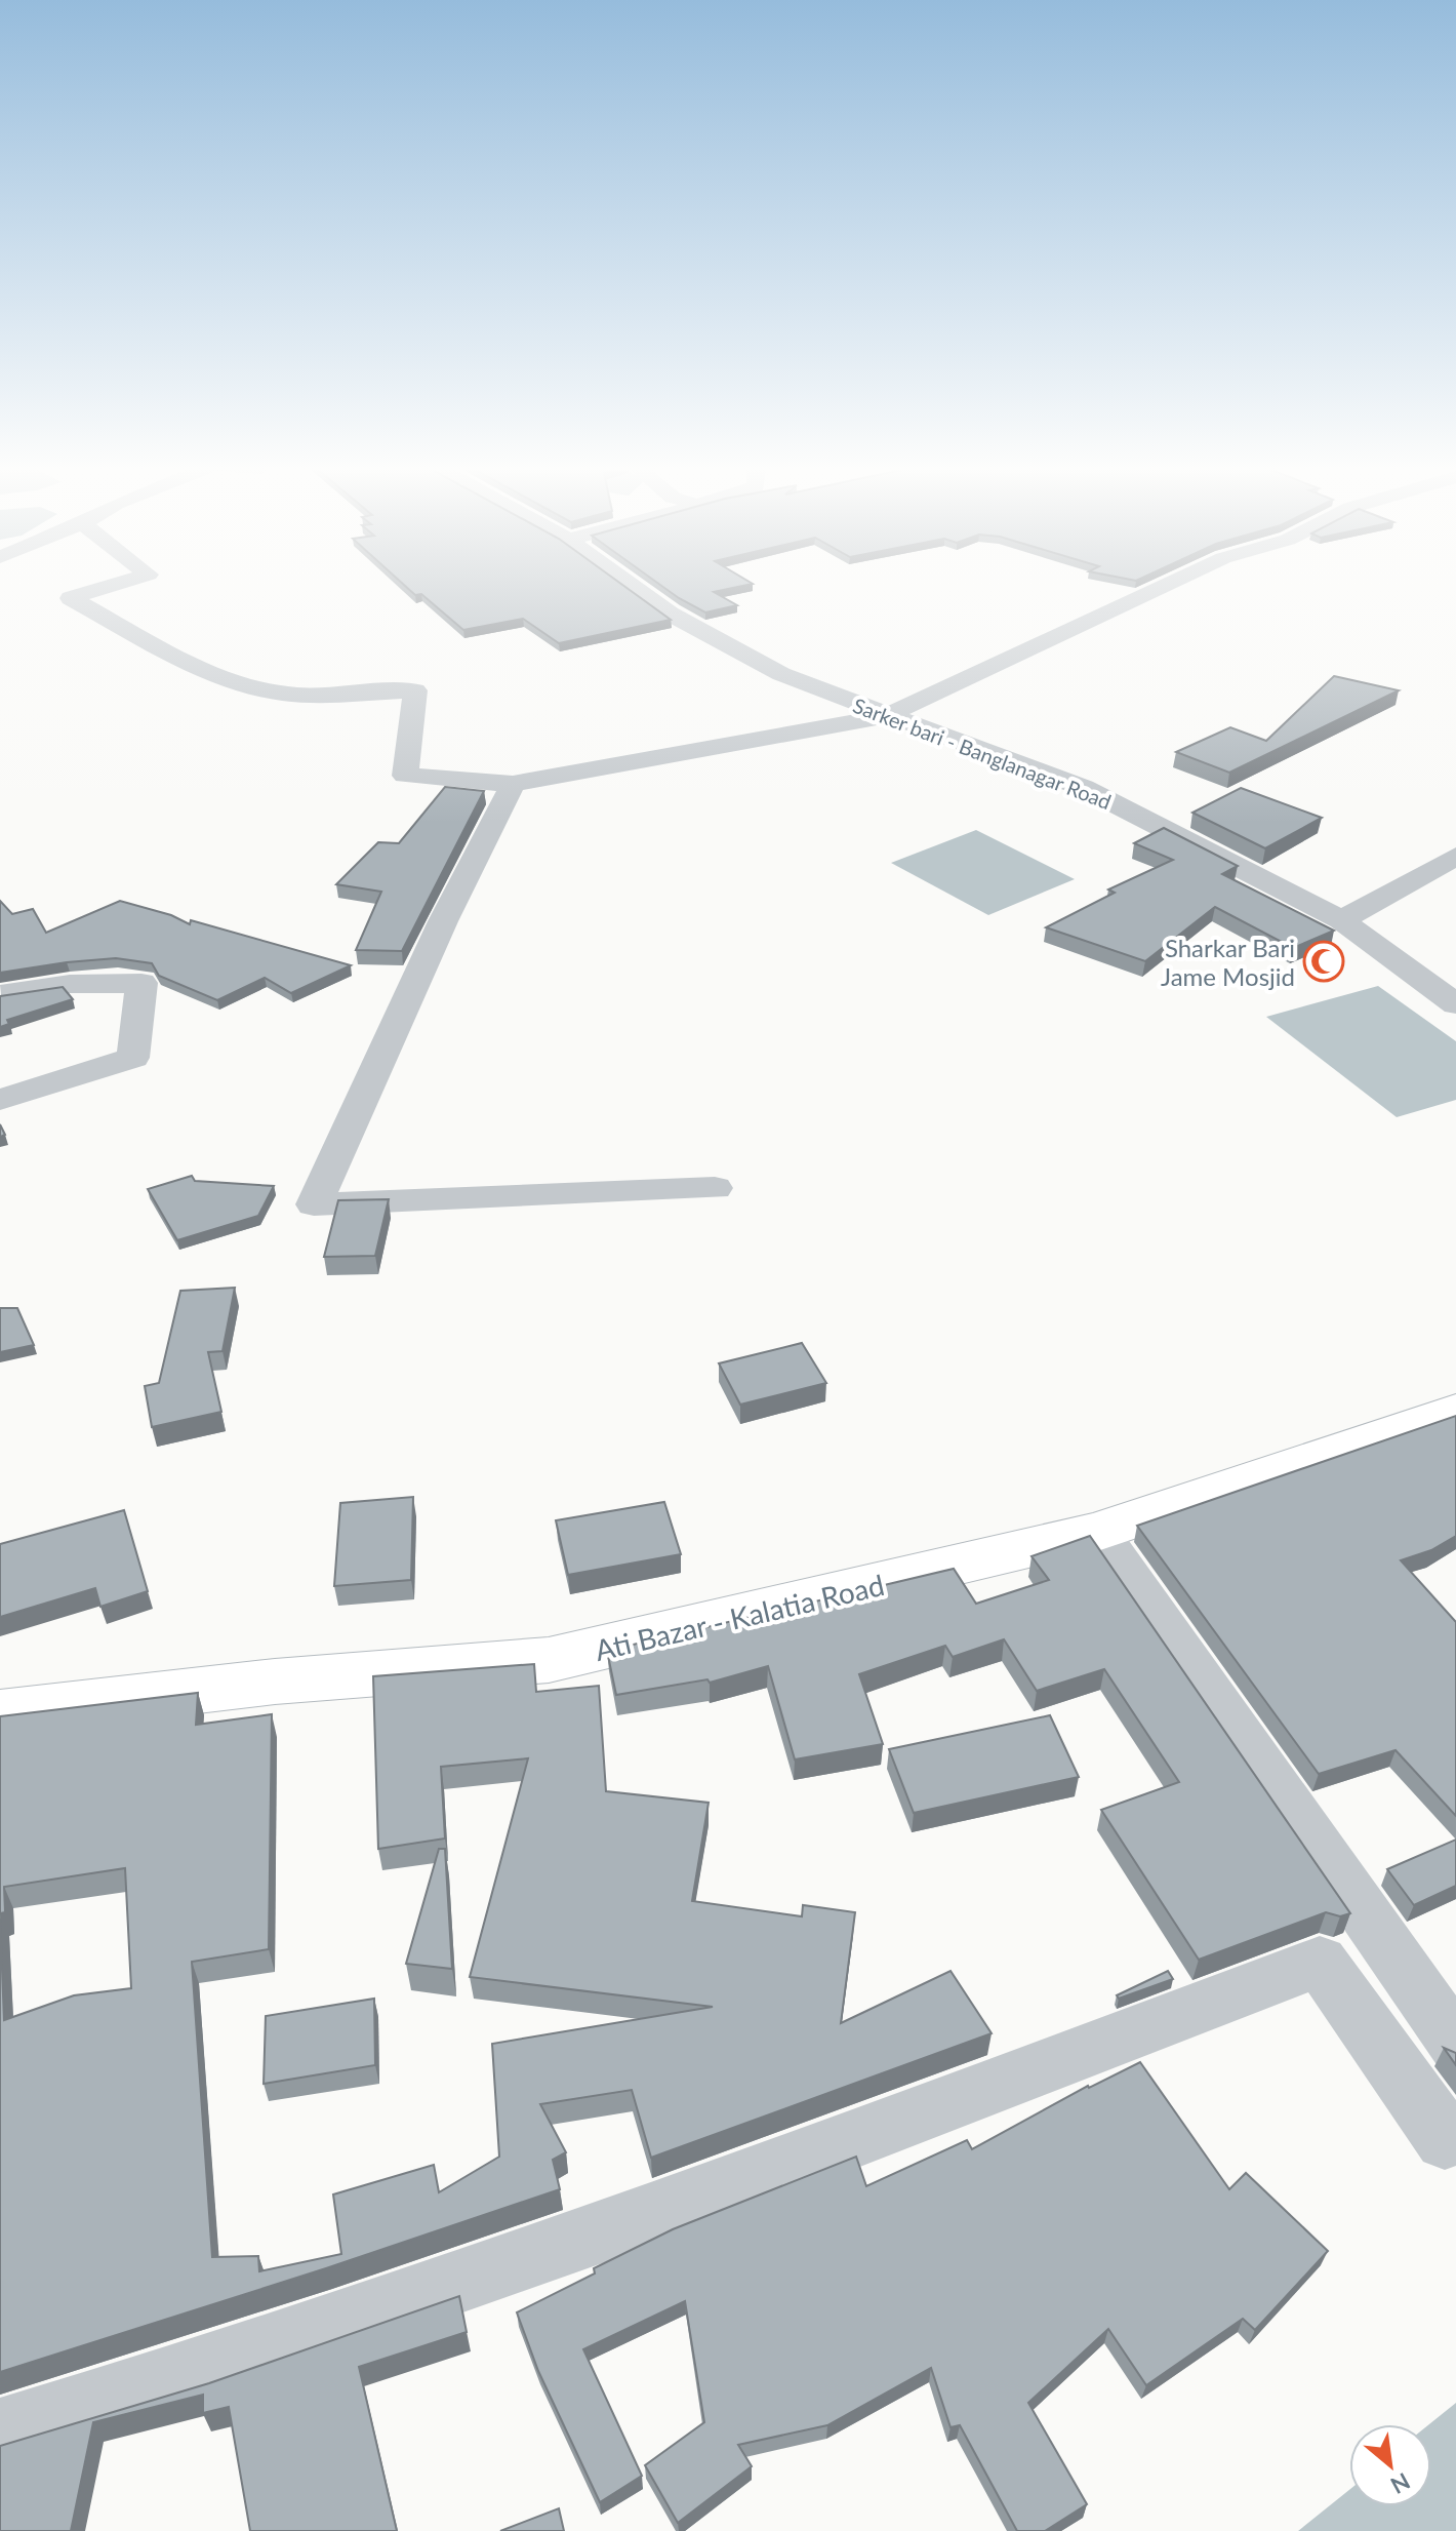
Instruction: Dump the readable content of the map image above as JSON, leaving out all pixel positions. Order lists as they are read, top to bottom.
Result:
{
  "streets": {
    "main road": ["Ati Bazar - Kalatia Road"],
    "street": ["Sarker bari - Banglanagar Road"]
  },
  "places": {
    "mosque": ["Sharkar Bari Jame Mosjid"]
  },
  "north": "bottom right"
}
